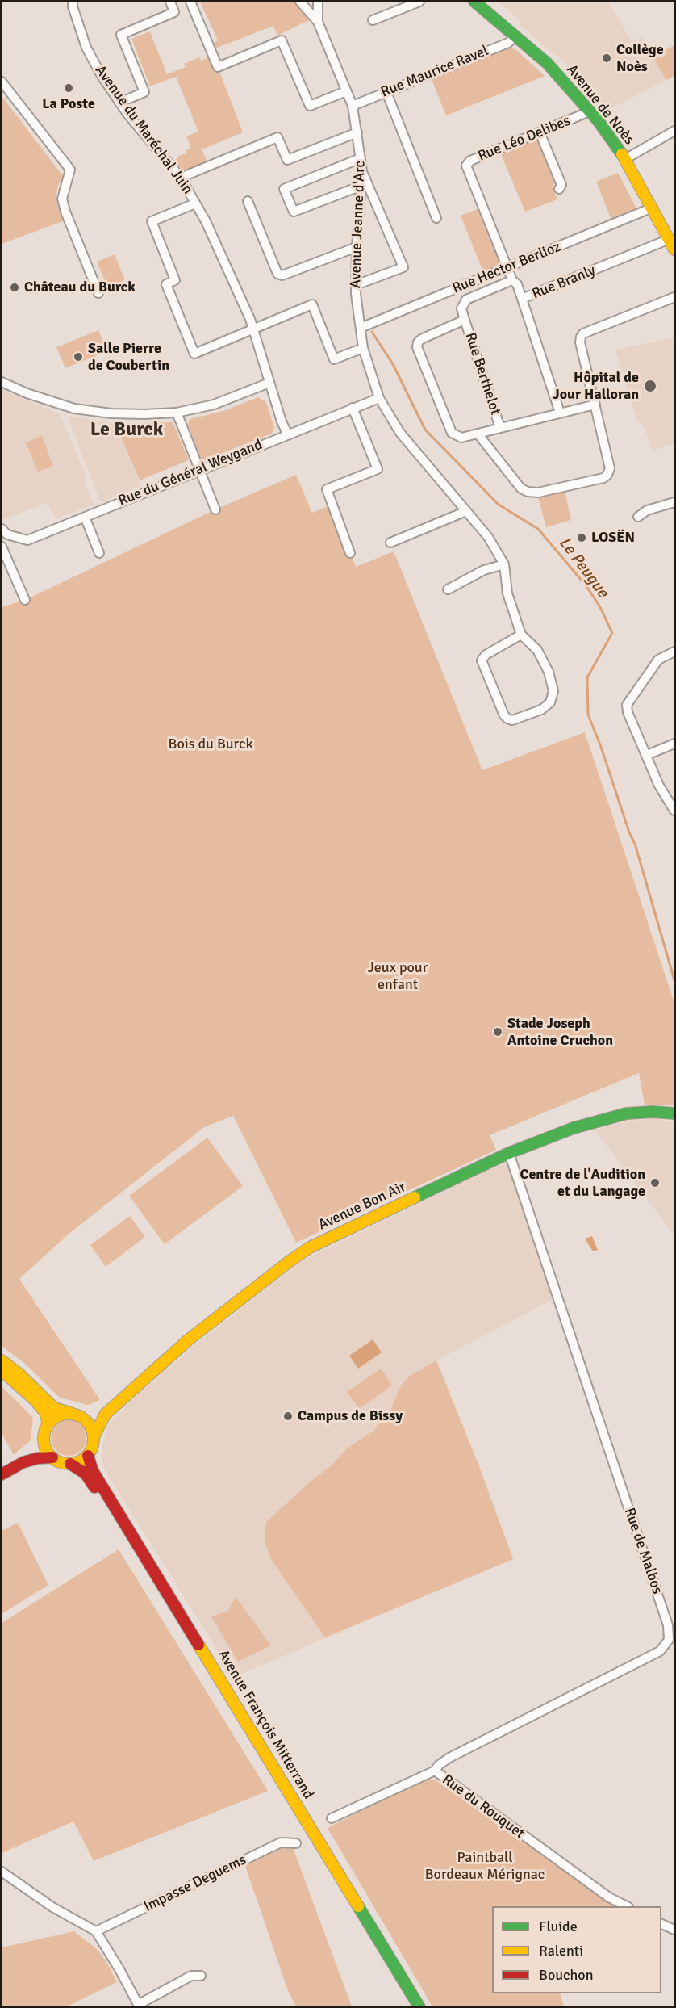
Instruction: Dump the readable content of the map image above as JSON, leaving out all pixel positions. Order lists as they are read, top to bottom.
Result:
{
  "streets": {
    "main road": ["Avenue de Noès", "Avenue Bon Air", "Avenue François Mitterrand"],
    "street": [
      "Rue Maurice Ravel",
      "Avenue du Maréchal Juin",
      "Rue Léo Delibes",
      "Avenue Jeanne d'Arc",
      "Rue Hector Berlioz",
      "Rue Branly",
      "Rue Berthelot",
      "Rue du Général Weygand",
      "Rue de Malbos",
      "Rue du Rouquet",
      "Impasse Deguems"
    ]
  },
  "crossings": [
    ["Rue Maurice Ravel", "Avenue de Noès"],
    ["Rue Maurice Ravel", "Avenue Jeanne d'Arc"],
    ["Avenue de Noès", "Rue Léo Delibes"],
    ["Avenue de Noès", "Rue Hector Berlioz"],
    ["Avenue de Noès", "Rue Branly"],
    ["Avenue du Maréchal Juin", "Rue du Général Weygand"],
    ["Rue Léo Delibes", "Rue Hector Berlioz"],
    ["Rue Léo Delibes", "Rue Branly"],
    ["Avenue Jeanne d'Arc", "Rue Hector Berlioz"],
    ["Avenue Jeanne d'Arc", "Rue du Général Weygand"],
    ["Rue Branly", "Rue Berthelot"],
    ["Avenue Bon Air", "Rue de Malbos"],
    ["Avenue Bon Air", "Avenue François Mitterrand"],
    ["Rue de Malbos", "Rue du Rouquet"]
  ],
  "districts": ["Le Burck"],
  "water": ["Le Peugue"],
  "parks": ["Bois du Burck", "Jeux pour enfant", "Paintball Bordeaux Mérignac"],
  "places": [
    "Collège Noès",
    "La Poste",
    "Château du Burck",
    "Salle Pierre de Coubertin",
    "Hôpital de Jour Halloran",
    "LOSËN",
    "Stade Joseph Antoine Cruchon",
    "Centre de l'Audition et du Langage",
    "Campus de Bissy"
  ],
  "legend": ["Fluide", "Ralenti", "Bouchon"]
}
